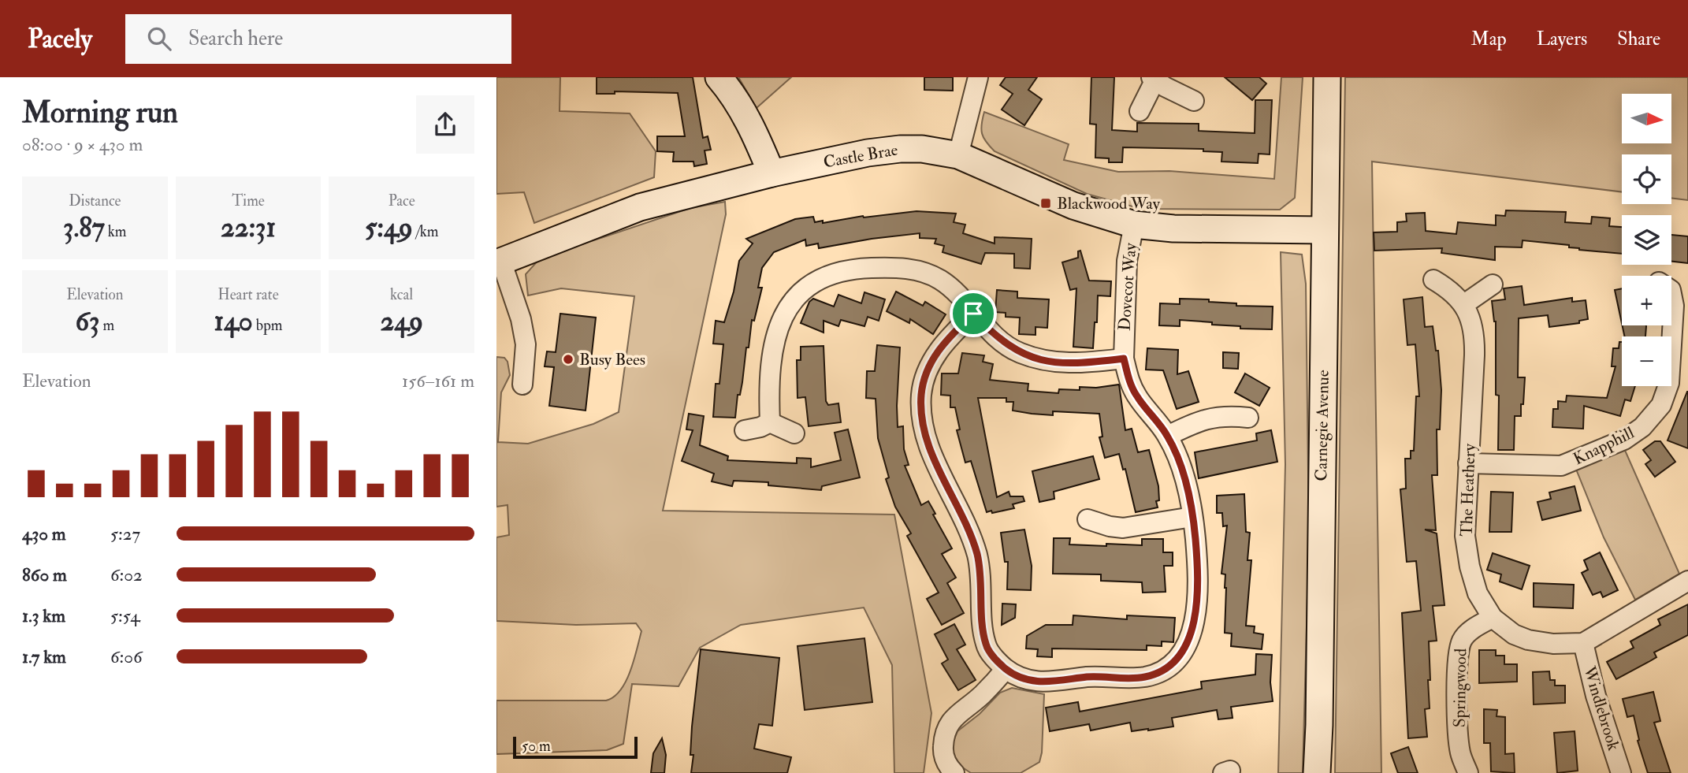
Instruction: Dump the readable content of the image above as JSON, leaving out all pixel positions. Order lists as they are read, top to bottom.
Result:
{
  "streets": {
    "street": [
      "Castle Brae",
      "Dovecot Way",
      "Carnegie Avenue",
      "Knapphill",
      "The Heathery",
      "Springwood",
      "Windlebrook"
    ]
  },
  "crossings": [
    ["Castle Brae", "Dovecot Way"],
    ["Castle Brae", "Carnegie Avenue"],
    ["Knapphill", "The Heathery"],
    ["The Heathery", "Springwood"],
    ["The Heathery", "Windlebrook"]
  ],
  "places": {
    "transit": ["Blackwood Way"],
    "other": ["Busy Bees"]
  },
  "scale_bar": "50 m",
  "north": "right",
  "page": {
    "header": "Pacely",
    "search": "Search here",
    "nav": ["Map", "Layers", "Share"],
    "heading": ["Morning run", "08:00 · 9 × 430 m"],
    "map_buttons": ["+", "−"],
    "stats": [
      ["Distance", "3.87 km"],
      ["Time", "22:31"],
      ["Pace", "5:49 /km"],
      ["Elevation", "63 m"],
      ["Heart rate", "140 bpm"],
      ["kcal", "249"]
    ],
    "chart": ["Elevation", "156–161 m"],
    "list": [
      {
        "name": "430 m",
        "note": "5:27"
      },
      {
        "name": "860 m",
        "note": "6:02"
      },
      {
        "name": "1.3 km",
        "note": "5:54"
      },
      {
        "name": "1.7 km",
        "note": "6:06"
      }
    ],
    "scale": "50 m"
  }
}
